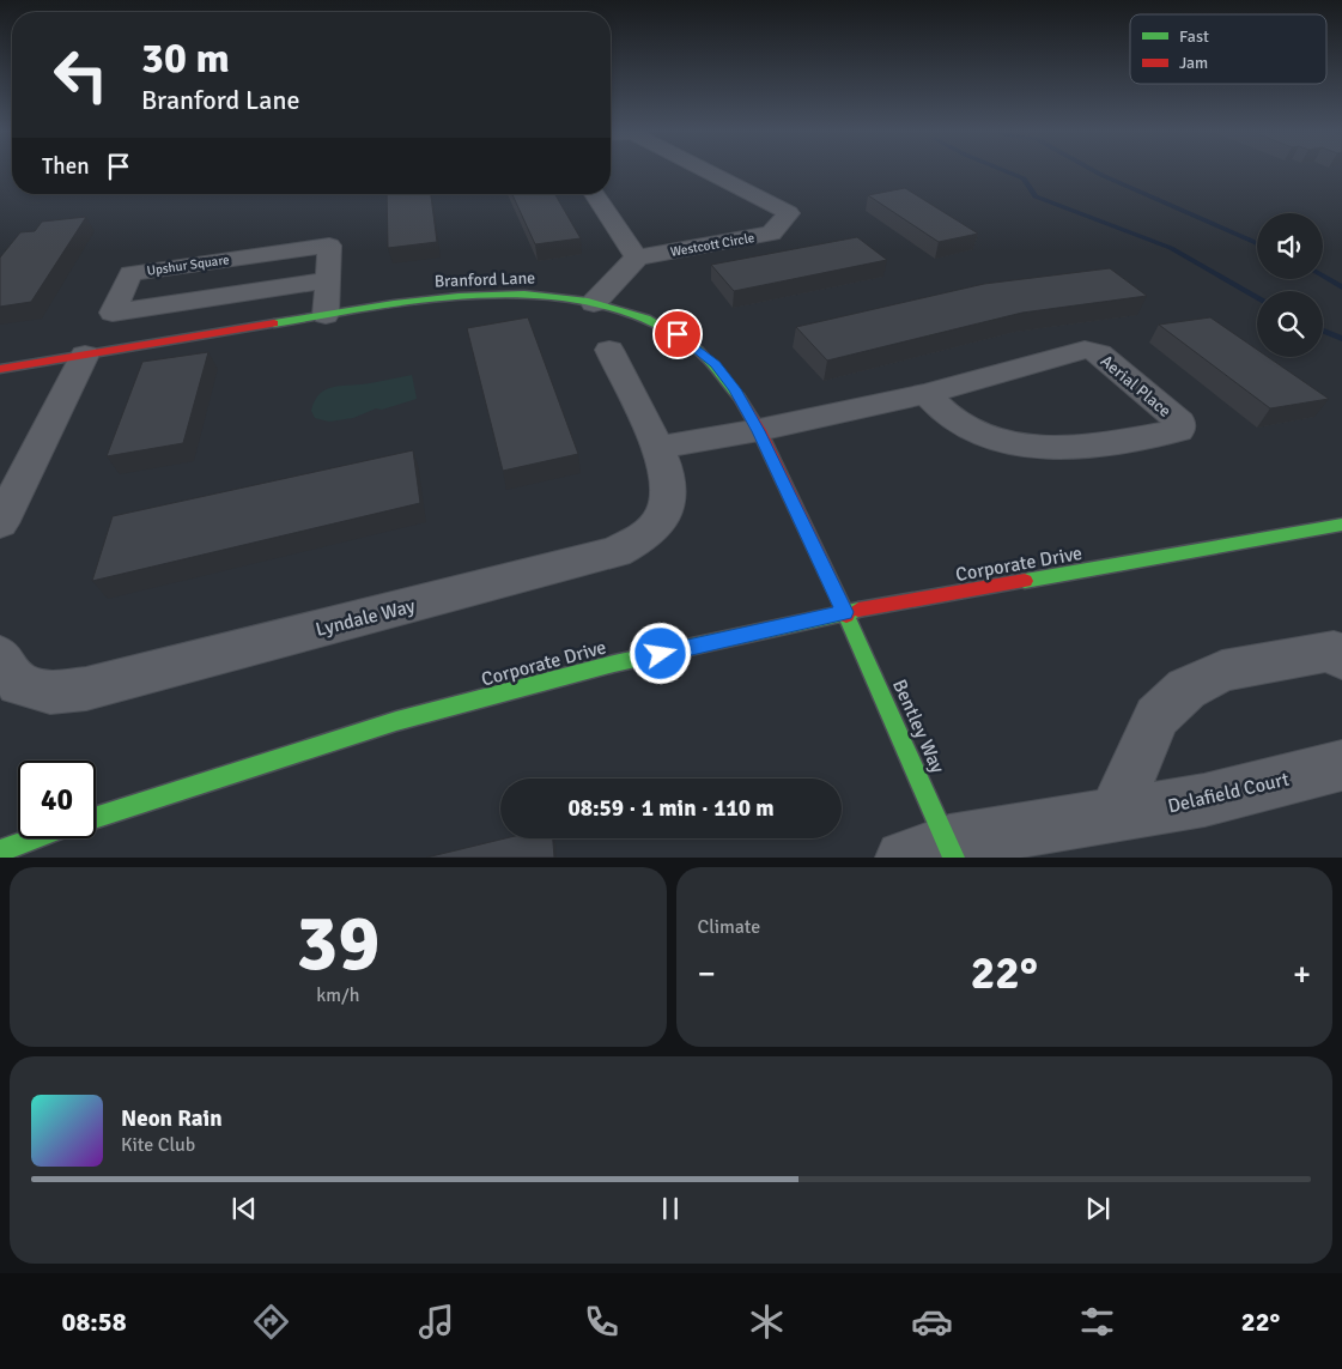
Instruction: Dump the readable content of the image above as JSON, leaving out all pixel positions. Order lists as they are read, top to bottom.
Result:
{
  "streets": {
    "street": [
      "Westcott Circle",
      "Upshur Square",
      "Branford Lane",
      "Aerial Place",
      "Corporate Drive",
      "Lyndale Way",
      "Bentley Way",
      "Delafield Court"
    ]
  },
  "crossings": [
    ["Upshur Square", "Branford Lane"],
    ["Branford Lane", "Aerial Place"],
    ["Branford Lane", "Corporate Drive"],
    ["Branford Lane", "Bentley Way"],
    ["Corporate Drive", "Bentley Way"],
    ["Bentley Way", "Delafield Court"]
  ],
  "legend": ["Fast", "Jam"],
  "page": {
    "turn": ["30 m", "Branford Lane"],
    "then": "Then",
    "limit": "40",
    "trip": "08:59 · 1 min · 110 m",
    "tile": [
      ["39", "km/h"],
      "Climate"
    ],
    "heat": ["−", "22°", "+"],
    "song": ["Neon Rain", "Kite Club"],
    "tabs": ["08:58", "22°"]
  }
}
